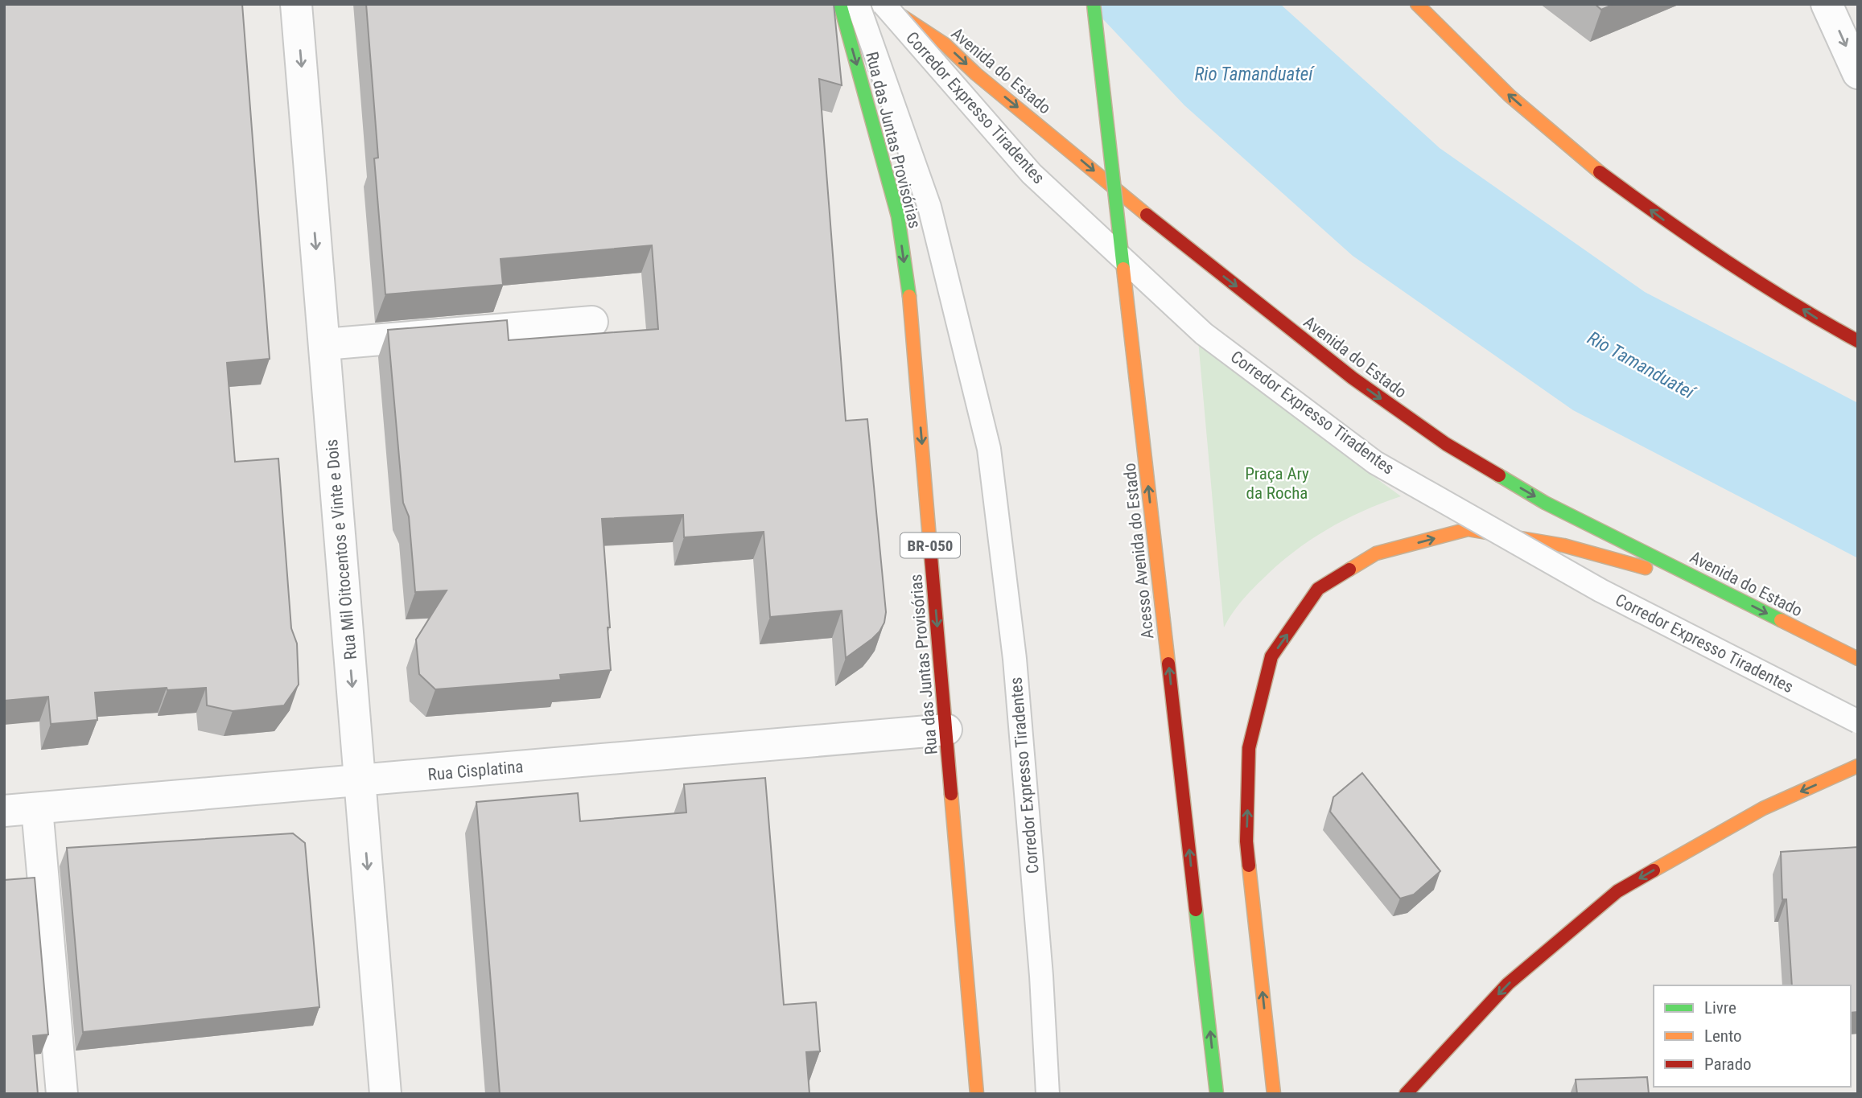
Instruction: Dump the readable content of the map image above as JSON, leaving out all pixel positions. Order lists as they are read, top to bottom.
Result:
{
  "streets": {
    "highway": [
      "Avenida do Estado",
      "Rua das Juntas Provisórias",
      "BR-050",
      "Acesso Avenida do Estado"
    ],
    "street": ["Rua Mil Oitocentos e Vinte e Dois", "Rua Cisplatina"],
    "lane": ["Corredor Expresso Tiradentes"]
  },
  "crossings": [
    ["Avenida do Estado", "Corredor Expresso Tiradentes"],
    ["Rua das Juntas Provisórias", "Rua Cisplatina"],
    ["Rua Mil Oitocentos e Vinte e Dois", "Rua Cisplatina"]
  ],
  "one_way": [
    "Avenida do Estado",
    "Rua das Juntas Provisórias",
    "Rua Mil Oitocentos e Vinte e Dois",
    "Acesso Avenida do Estado"
  ],
  "water": ["Rio Tamanduateí"],
  "parks": ["Praça Ary da Rocha"],
  "legend": ["Livre", "Lento", "Parado"]
}
